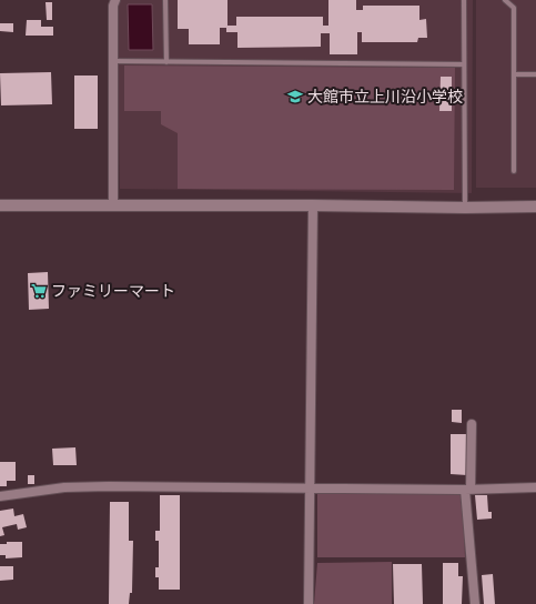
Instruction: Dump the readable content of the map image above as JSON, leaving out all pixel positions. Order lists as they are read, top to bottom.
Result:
{
  "places": {
    "school or university": ["大館市立上川沿小学校"],
    "supermarket": ["ファミリーマート"]
  }
}
